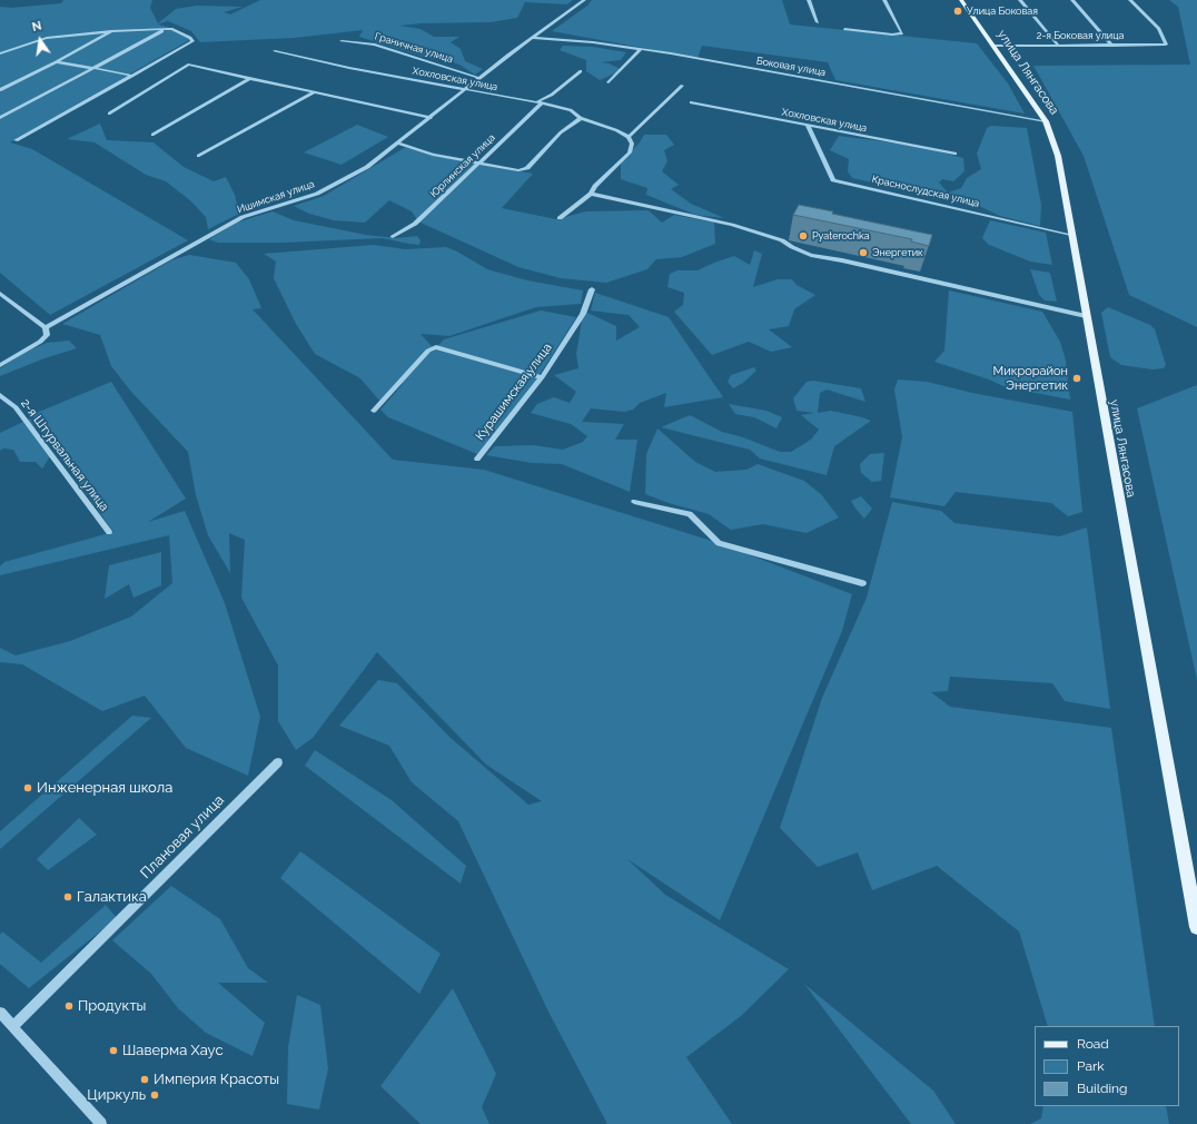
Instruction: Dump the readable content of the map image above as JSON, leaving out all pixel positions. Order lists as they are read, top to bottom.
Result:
{
  "streets": {
    "main road": ["улица Лянгасова"],
    "street": [
      "2-я Боковая улица",
      "Граничная улица",
      "Боковая улица",
      "Хохловская улица",
      "Юрлинская улица",
      "Краснослудская улица",
      "Ишимская улица",
      "Курашимская улица",
      "2-я Штурвальная улица",
      "Плановая улица"
    ]
  },
  "crossings": [
    ["2-я Боковая улица", "улица Лянгасова"],
    ["Граничная улица", "Ишимская улица"],
    ["Боковая улица", "улица Лянгасова"],
    ["Боковая улица", "Ишимская улица"],
    ["улица Лянгасова", "Краснослудская улица"],
    ["Хохловская улица", "Юрлинская улица"],
    ["Хохловская улица", "Краснослудская улица"],
    ["Хохловская улица", "Ишимская улица"]
  ],
  "places": [
    "Улица Боковая",
    "Pyaterochka",
    "Энергетик",
    "Микрорайон Энергетик",
    "Инженерная школа",
    "Галактика",
    "Продукты",
    "Шаверма Хаус",
    "Империя Красоты",
    "Циркуль"
  ],
  "legend": ["Road", "Park", "Building"],
  "north": "top"
}
